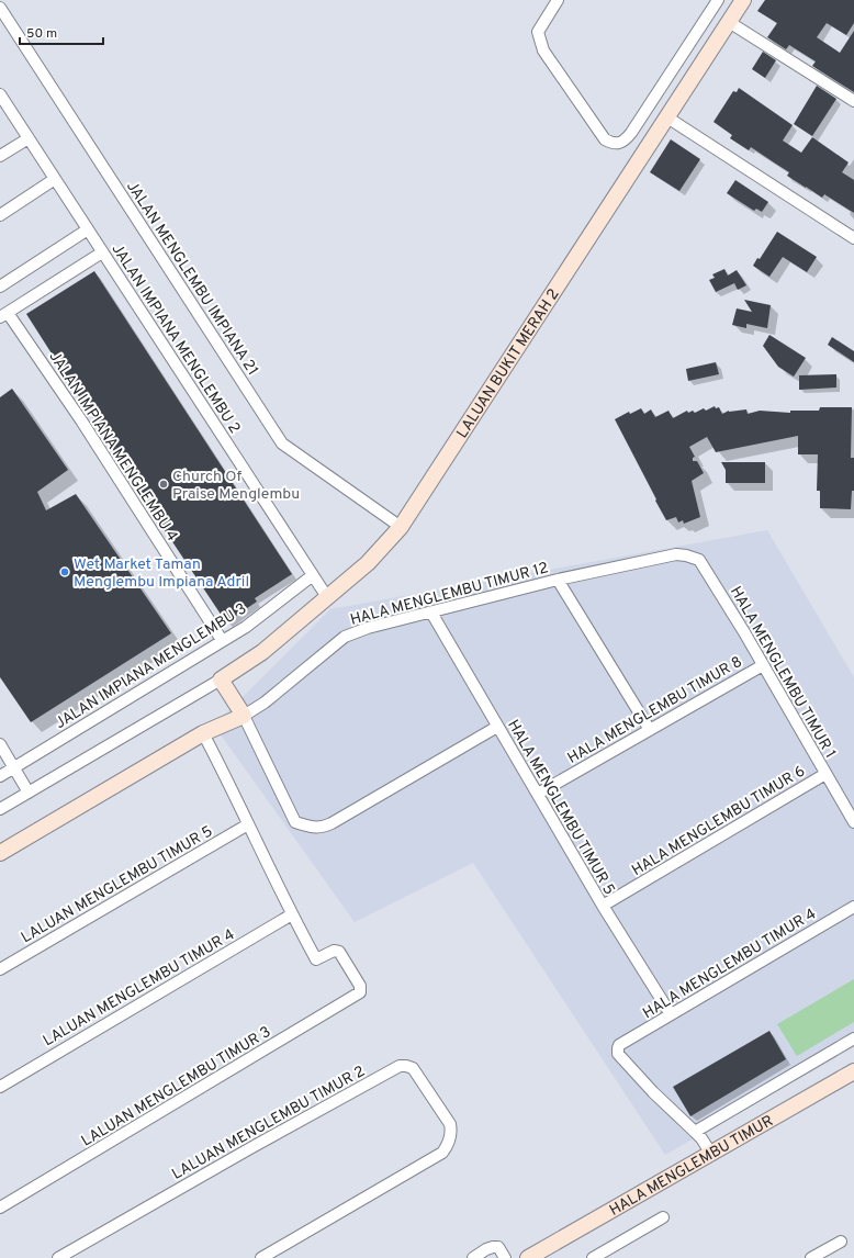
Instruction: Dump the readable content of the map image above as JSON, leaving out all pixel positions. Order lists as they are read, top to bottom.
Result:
{
  "streets": {
    "street": [
      "JALAN MENGLEMBU IMPIANA 21",
      "JALAN IMPIANA MENGLEMBU 2",
      "LALUAN BUKIT MERAH 2",
      "JALAN IMPIANA MENGLEMBU 4",
      "HALA MENGLEMBU TIMUR 12",
      "JALAN IMPIANA MENGLEMBU 3",
      "HALA MENGLEMBU TIMUR 1",
      "HALA MENGLEMBU TIMUR 8",
      "HALA MENGLEMBU TIMUR 5",
      "HALA MENGLEMBU TIMUR 6",
      "LALUAN MENGLEMBU TIMUR 5",
      "HALA MENGLEMBU TIMUR 4",
      "LALUAN MENGLEMBU TIMUR 4",
      "LALUAN MENGLEMBU TIMUR 3",
      "LALUAN MENGLEMBU TIMUR 2",
      "HALA MENGLEMBU TIMUR"
    ]
  },
  "crossings": [
    ["JALAN MENGLEMBU IMPIANA 21", "LALUAN BUKIT MERAH 2"],
    ["JALAN IMPIANA MENGLEMBU 2", "LALUAN BUKIT MERAH 2"],
    ["JALAN IMPIANA MENGLEMBU 2", "JALAN IMPIANA MENGLEMBU 3"],
    ["JALAN IMPIANA MENGLEMBU 4", "JALAN IMPIANA MENGLEMBU 3"],
    ["HALA MENGLEMBU TIMUR 12", "HALA MENGLEMBU TIMUR 1"],
    ["HALA MENGLEMBU TIMUR 12", "HALA MENGLEMBU TIMUR 5"],
    ["HALA MENGLEMBU TIMUR 1", "HALA MENGLEMBU TIMUR 8"],
    ["HALA MENGLEMBU TIMUR 1", "HALA MENGLEMBU TIMUR 6"],
    ["HALA MENGLEMBU TIMUR 8", "HALA MENGLEMBU TIMUR 5"],
    ["HALA MENGLEMBU TIMUR 5", "HALA MENGLEMBU TIMUR 6"],
    ["HALA MENGLEMBU TIMUR 5", "HALA MENGLEMBU TIMUR 4"],
    ["LALUAN MENGLEMBU TIMUR 4", "LALUAN MENGLEMBU TIMUR 3"]
  ],
  "places": ["Church Of Praise Menglembu", "Wet Market Taman Menglembu Impiana Adril"],
  "scale_bar": "50 m"
}
